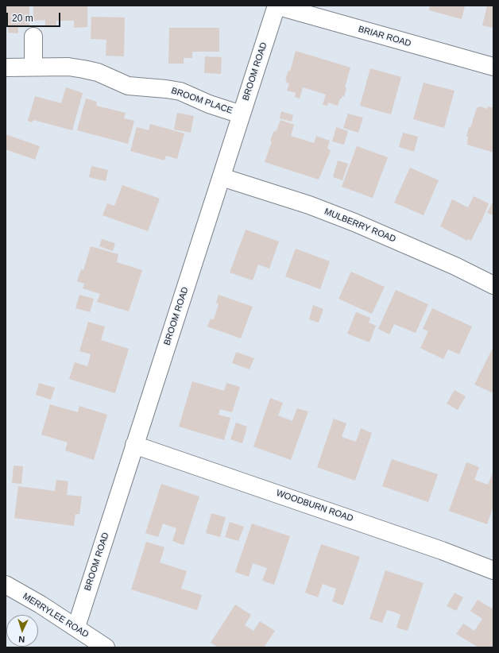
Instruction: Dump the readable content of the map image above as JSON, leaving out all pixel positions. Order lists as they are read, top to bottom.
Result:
{
  "streets": {
    "street": [
      "BRIAR ROAD",
      "BROOM ROAD",
      "BROOM PLACE",
      "MULBERRY ROAD",
      "WOODBURN ROAD",
      "MERRYLEE ROAD"
    ]
  },
  "crossings": [
    ["BRIAR ROAD", "BROOM ROAD"],
    ["BROOM ROAD", "BROOM PLACE"],
    ["BROOM ROAD", "MULBERRY ROAD"],
    ["BROOM ROAD", "WOODBURN ROAD"],
    ["BROOM ROAD", "MERRYLEE ROAD"]
  ],
  "scale_bar": "20 m",
  "north": "bottom"
}
